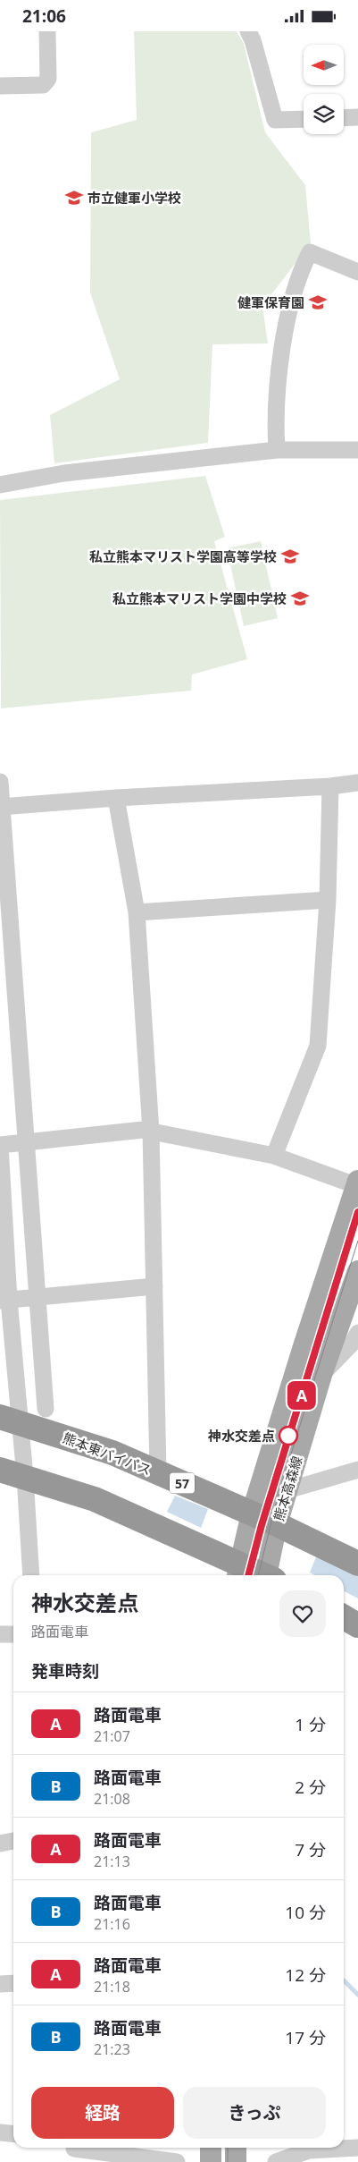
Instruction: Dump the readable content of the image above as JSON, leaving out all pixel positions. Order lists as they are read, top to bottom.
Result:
{
  "streets": {
    "highway": ["熊本東バイパス", "57"],
    "main road": ["熊本高森線"]
  },
  "crossings": [
    ["熊本東バイパス", "熊本高森線"]
  ],
  "places": {
    "school or university": [
      "市立健軍小学校",
      "健軍保育園",
      "私立熊本マリスト学園高等学校",
      "私立熊本マリスト学園中学校"
    ],
    "other": ["神水交差点"]
  },
  "lines": ["tram line A"],
  "north": "left",
  "page": {
    "status": "21:06",
    "on_map": "A",
    "heading": [
      ["神水交差点", "路面電車"],
      "発車時刻"
    ],
    "list": [
      {
        "mark": "A",
        "name": "路面電車",
        "note": "21:07",
        "value": "1 分"
      },
      {
        "mark": "B",
        "name": "路面電車",
        "note": "21:08",
        "value": "2 分"
      },
      {
        "mark": "A",
        "name": "路面電車",
        "note": "21:13",
        "value": "7 分"
      },
      {
        "mark": "B",
        "name": "路面電車",
        "note": "21:16",
        "value": "10 分"
      },
      {
        "mark": "A",
        "name": "路面電車",
        "note": "21:18",
        "value": "12 分"
      },
      {
        "mark": "B",
        "name": "路面電車",
        "note": "21:23",
        "value": "17 分"
      }
    ],
    "buttons": ["経路", "きっぷ"]
  }
}
